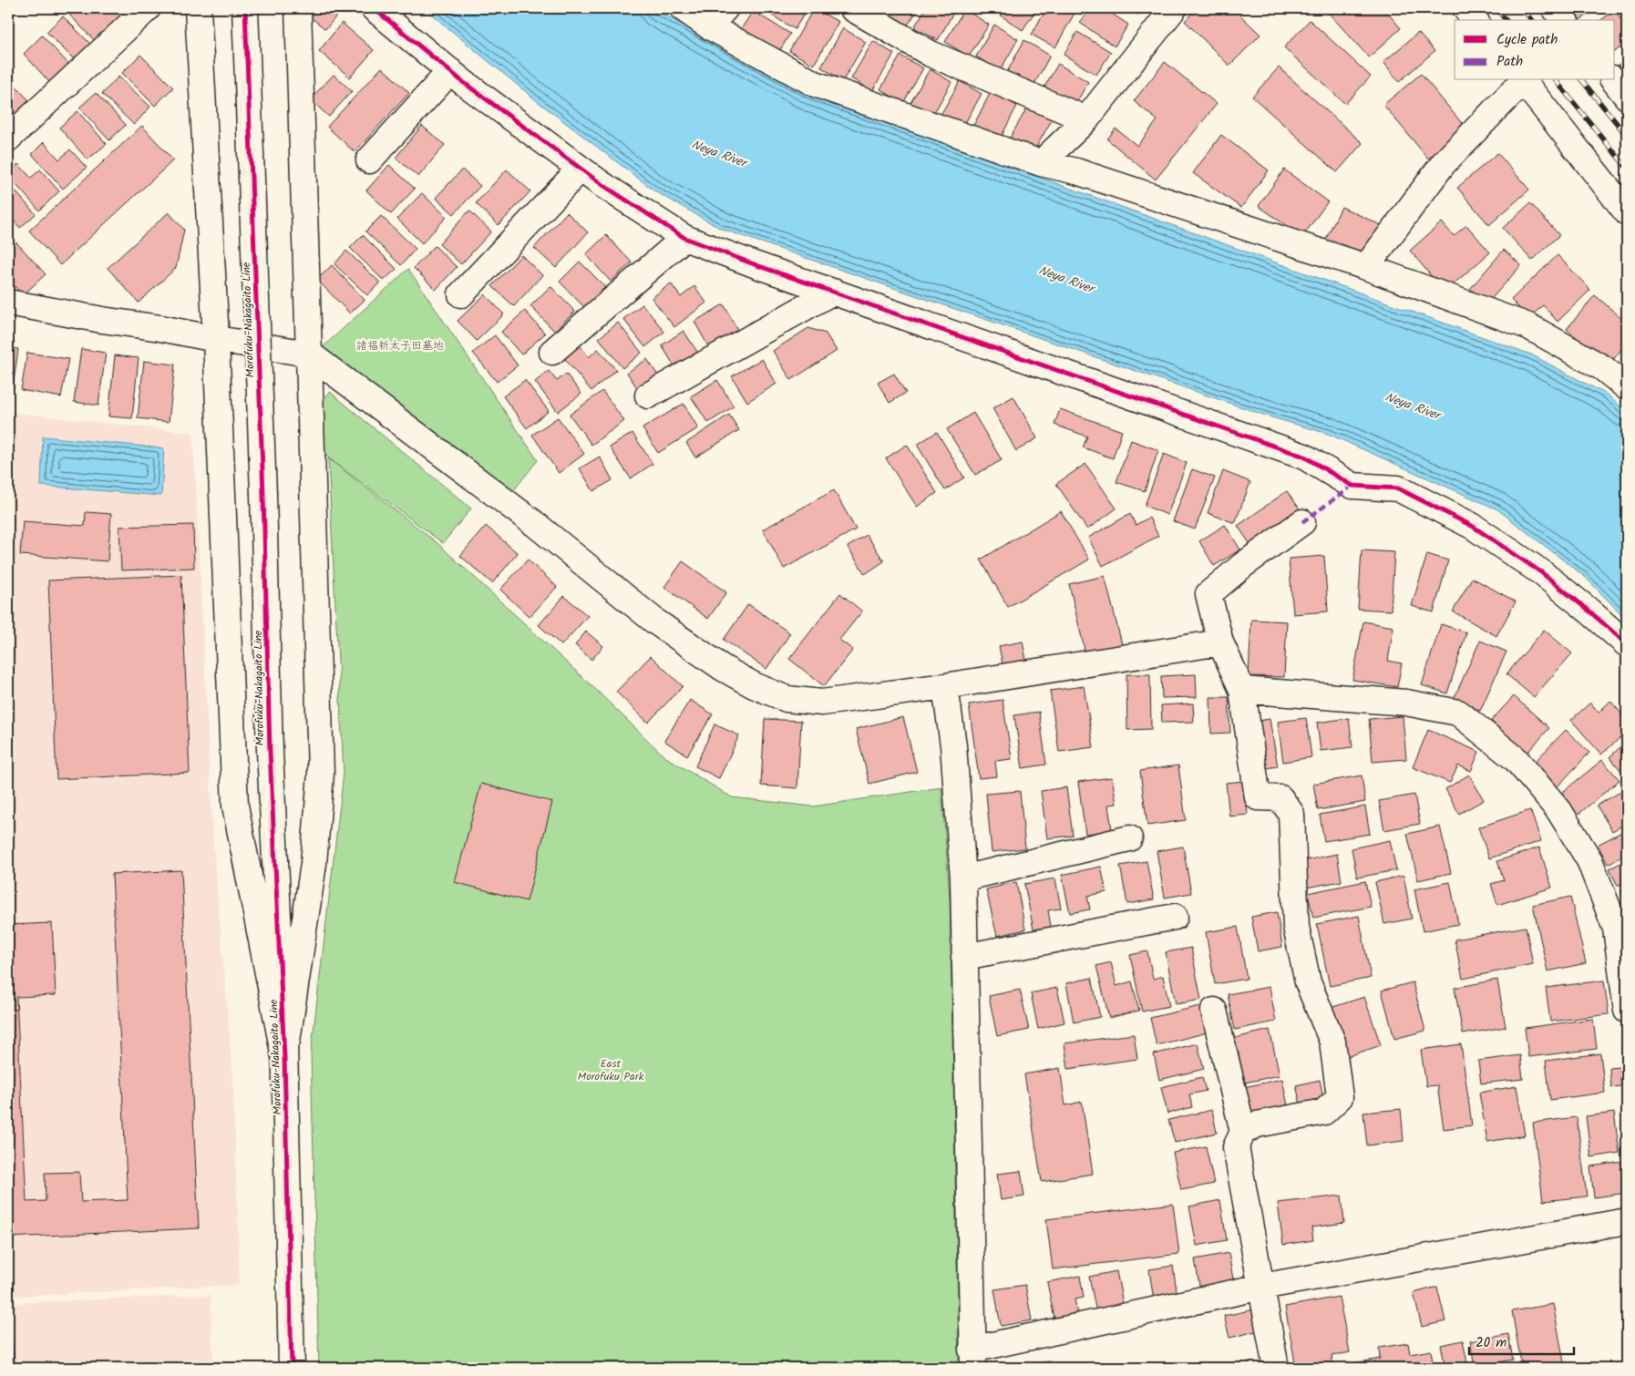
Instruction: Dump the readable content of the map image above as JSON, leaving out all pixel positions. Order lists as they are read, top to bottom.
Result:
{
  "streets": {
    "street": ["Morofuku-Nakagaito Line"]
  },
  "water": ["Neya River"],
  "parks": ["諸福新太子田墓地", "East Morofuku Park"],
  "legend": ["Cycle path", "Path"],
  "scale_bar": "20 m"
}
